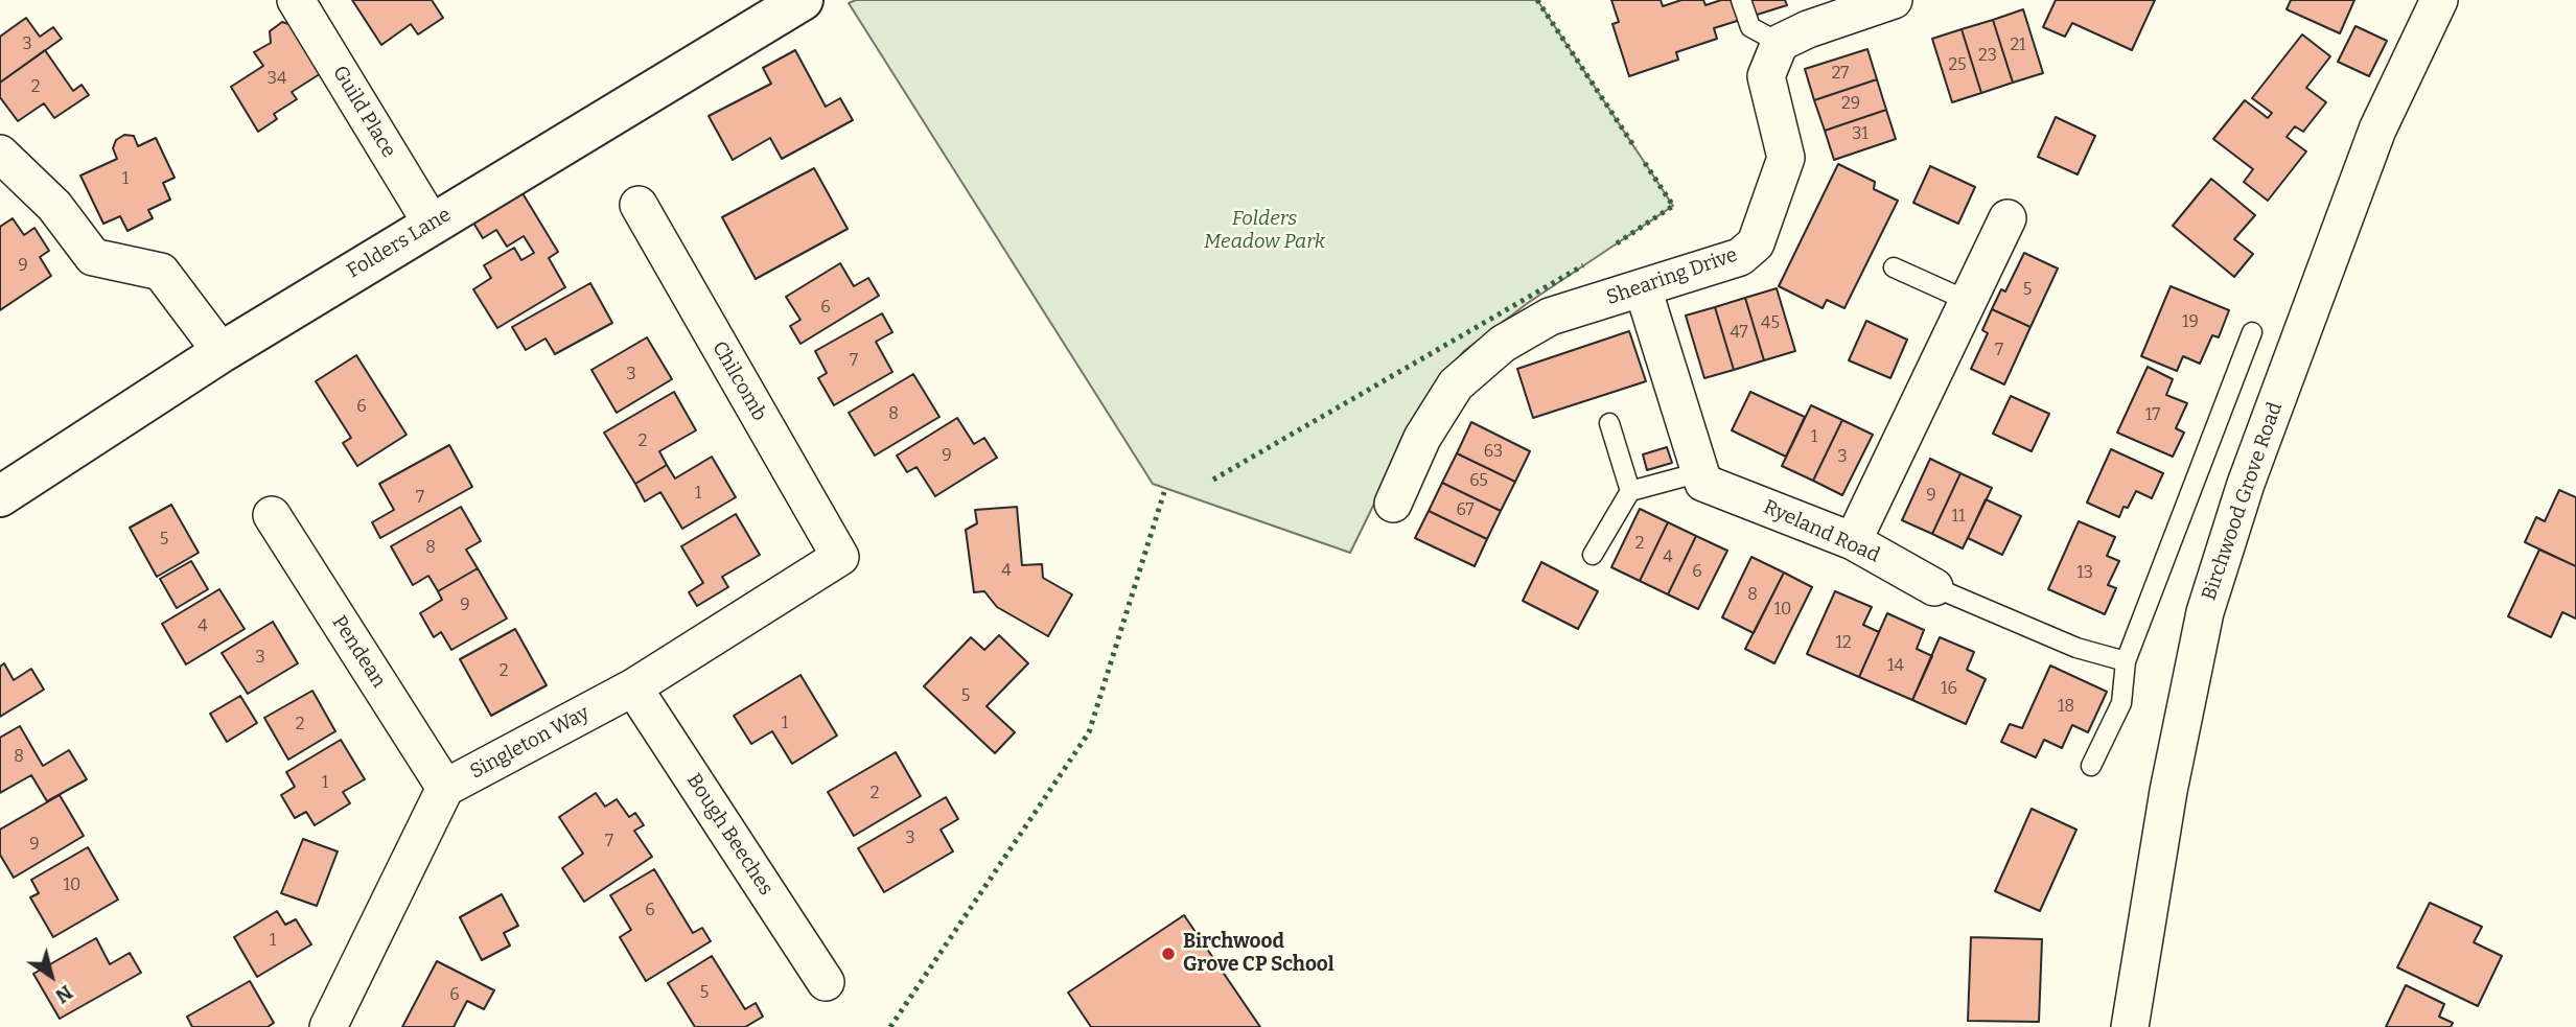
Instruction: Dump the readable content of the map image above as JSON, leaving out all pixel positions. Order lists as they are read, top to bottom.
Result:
{
  "streets": {
    "main road": ["Folders Lane"],
    "street": [
      "Guild Place",
      "Shearing Drive",
      "Chilcomb",
      "Birchwood Grove Road",
      "Ryeland Road",
      "Pendean",
      "Singleton Way",
      "Bough Beeches"
    ]
  },
  "crossings": [
    ["Guild Place", "Folders Lane"],
    ["Chilcomb", "Singleton Way"],
    ["Pendean", "Singleton Way"],
    ["Singleton Way", "Bough Beeches"]
  ],
  "parks": ["Folders Meadow Park"],
  "places": ["Birchwood Grove CP School"],
  "house_numbers": [
    "3",
    "21",
    "23",
    "25",
    "27",
    "34",
    "2",
    "29",
    "31",
    "1",
    "9",
    "5",
    "6",
    "19",
    "45",
    "47",
    "7",
    "7",
    "3",
    "6",
    "8",
    "17",
    "1",
    "2",
    "63",
    "9",
    "3",
    "65",
    "1",
    "9",
    "7",
    "67",
    "11",
    "5",
    "2",
    "8",
    "4",
    "4",
    "6",
    "13",
    "8",
    "9",
    "10",
    "4",
    "12",
    "3",
    "14",
    "2",
    "16",
    "5",
    "18",
    "1",
    "2",
    "8",
    "1",
    "2",
    "3",
    "7",
    "9",
    "10",
    "6",
    "1",
    "5",
    "6"
  ],
  "north": "bottom right"
}
